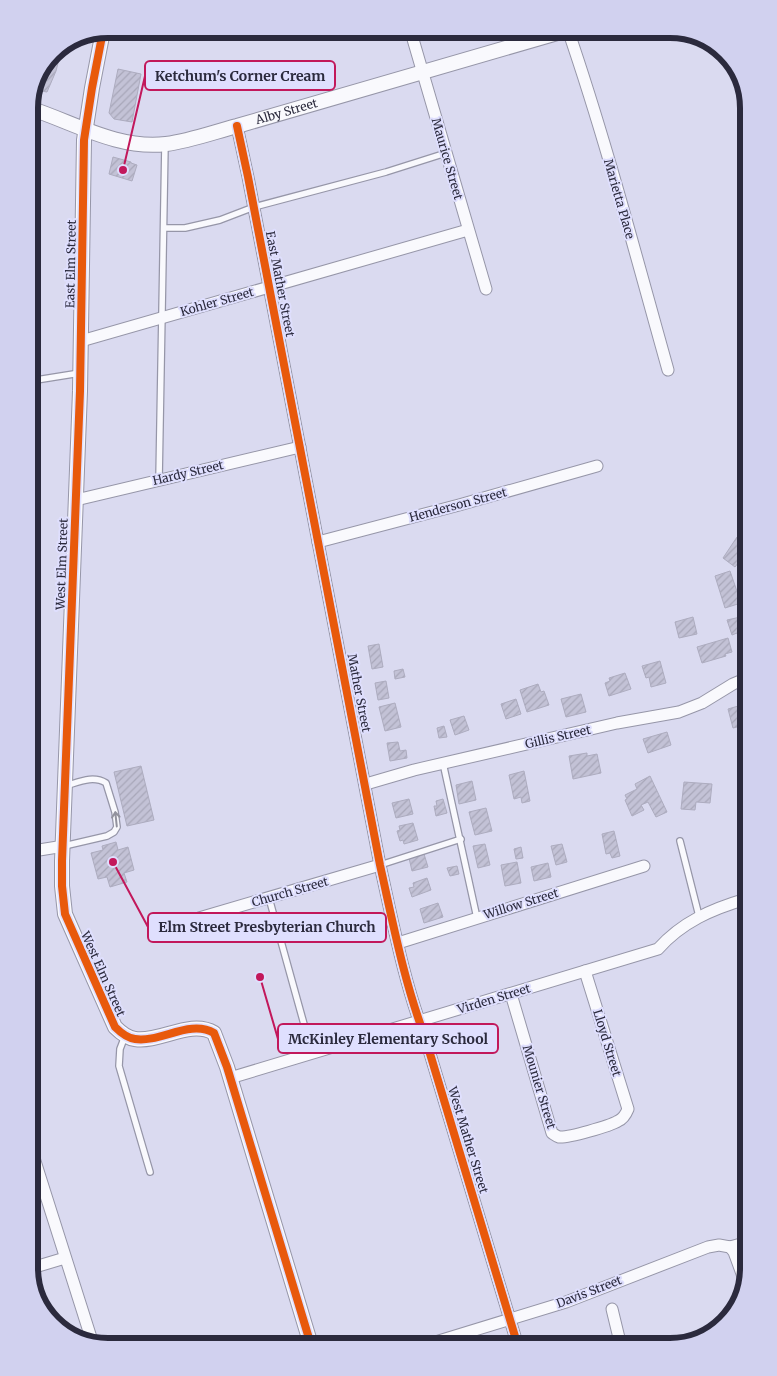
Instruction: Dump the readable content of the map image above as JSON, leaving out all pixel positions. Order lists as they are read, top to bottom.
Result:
{
  "streets": {
    "street": [
      "Alby Street",
      "Maurice Street",
      "Marietta Place",
      "East Elm Street",
      "East Mather Street",
      "Kohler Street",
      "Hardy Street",
      "Henderson Street",
      "West Elm Street",
      "Mather Street",
      "Gillis Street",
      "Church Street",
      "Willow Street",
      "Virden Street",
      "Lloyd Street",
      "Mounier Street",
      "West Mather Street",
      "Davis Street"
    ]
  },
  "crossings": [
    ["Alby Street", "Maurice Street"],
    ["Alby Street", "East Elm Street"],
    ["Alby Street", "East Mather Street"],
    ["Maurice Street", "Kohler Street"],
    ["East Elm Street", "Kohler Street"],
    ["East Elm Street", "Hardy Street"],
    ["East Elm Street", "West Elm Street"],
    ["East Mather Street", "Kohler Street"],
    ["East Mather Street", "Hardy Street"],
    ["East Mather Street", "Mather Street"],
    ["Hardy Street", "West Elm Street"],
    ["Hardy Street", "Mather Street"],
    ["Henderson Street", "Mather Street"],
    ["Mather Street", "Gillis Street"],
    ["Mather Street", "Church Street"],
    ["Mather Street", "Willow Street"],
    ["Mather Street", "West Mather Street"],
    ["Willow Street", "West Mather Street"],
    ["Virden Street", "Lloyd Street"],
    ["Virden Street", "Mounier Street"],
    ["Virden Street", "West Mather Street"],
    ["Lloyd Street", "Mounier Street"],
    ["West Mather Street", "Davis Street"]
  ],
  "places": ["Ketchum's Corner Cream", "Elm Street Presbyterian Church", "McKinley Elementary School"]
}
